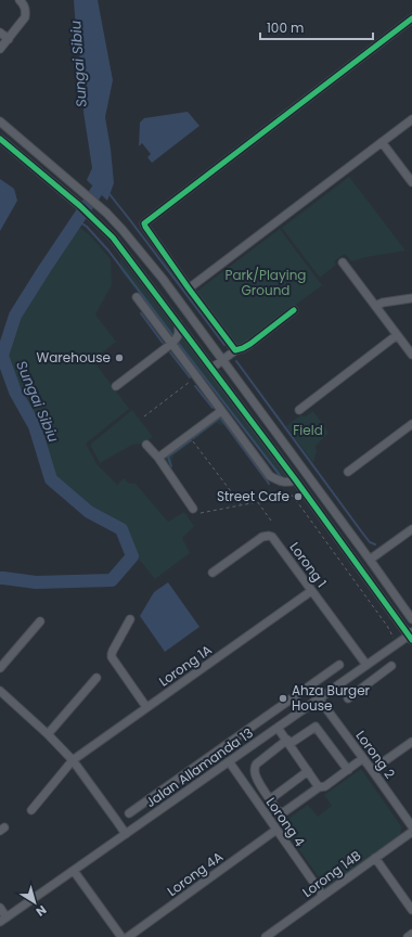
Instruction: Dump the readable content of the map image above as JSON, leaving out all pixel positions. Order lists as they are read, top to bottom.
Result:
{
  "streets": {
    "street": [
      "Lorong 1",
      "Lorong 1A",
      "Lorong 2",
      "Jalan Allamanda 13",
      "Lorong 4",
      "Lorong 4A",
      "Lorong 14B"
    ]
  },
  "crossings": [
    ["Lorong 1", "Lorong 1A"],
    ["Lorong 1", "Jalan Allamanda 13"],
    ["Lorong 2", "Jalan Allamanda 13"],
    ["Jalan Allamanda 13", "Lorong 4"],
    ["Lorong 4", "Lorong 4A"],
    ["Lorong 4", "Lorong 14B"]
  ],
  "water": ["Sungai Sibiu"],
  "parks": ["Park/Playing Ground", "Field"],
  "places": ["Warehouse", "Street Cafe", "Ahza Burger House"],
  "scale_bar": "100 m",
  "north": "bottom right"
}
